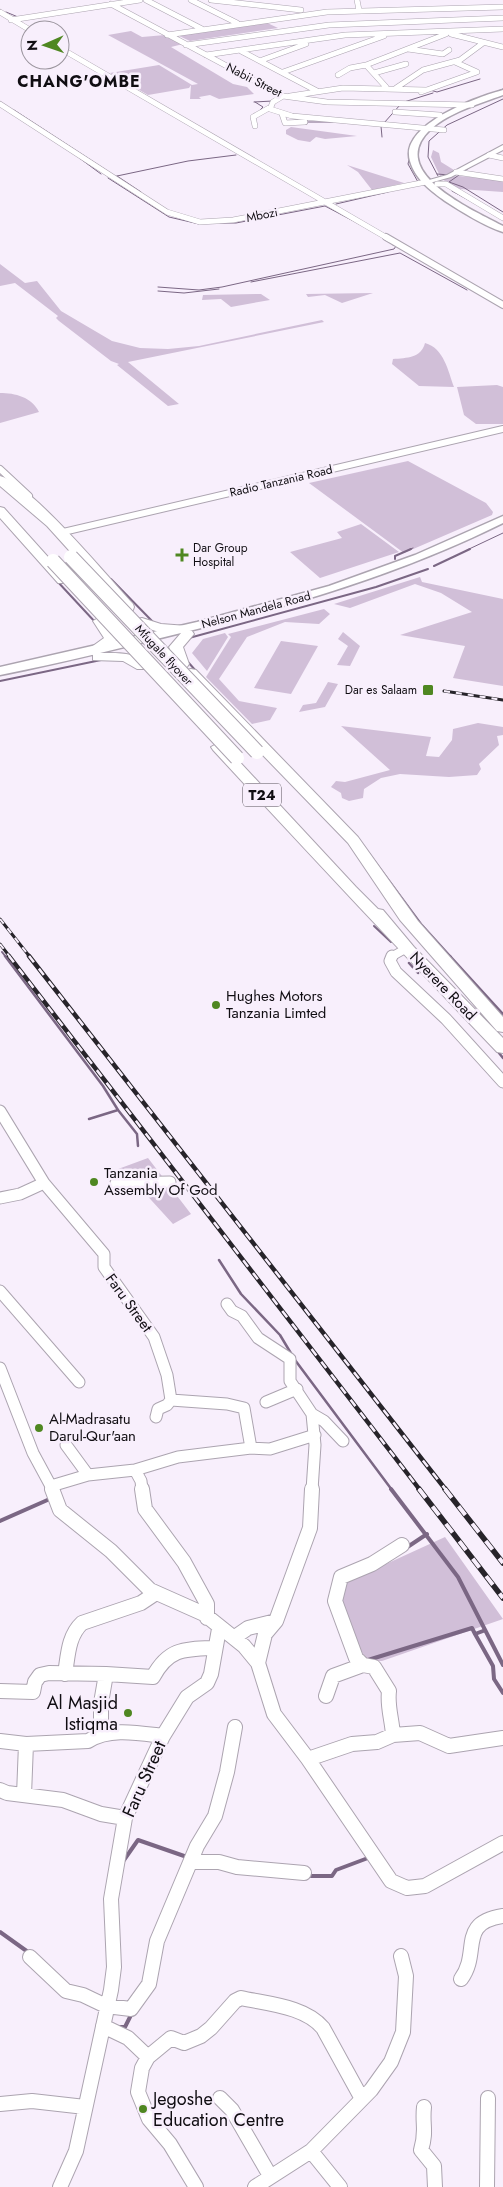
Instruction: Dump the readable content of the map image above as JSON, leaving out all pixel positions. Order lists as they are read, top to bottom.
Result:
{
  "streets": {
    "highway": ["Mfugale flyover", "T24", "Nyerere Road"],
    "main road": ["Nelson Mandela Road"],
    "street": [
      "Nabii Street",
      "Mbozi",
      "Radio Tanzania Road",
      "Faru Street"
    ]
  },
  "crossings": [
    ["Radio Tanzania Road", "T24"],
    ["Nelson Mandela Road", "T24"],
    ["Mfugale flyover", "T24"],
    ["Mfugale flyover", "Nyerere Road"],
    ["T24", "Nyerere Road"]
  ],
  "districts": ["CHANG'OMBE"],
  "places": {
    "health": ["Dar Group Hospital"],
    "transit": ["Dar es Salaam"],
    "other": [
      "Hughes Motors Tanzania Limted",
      "Tanzania Assembly Of God",
      "Al-Madrasatu Darul-Qur'aan",
      "Al Masjid Istiqma",
      "Jegoshe Education Centre"
    ]
  },
  "north": "left"
}
